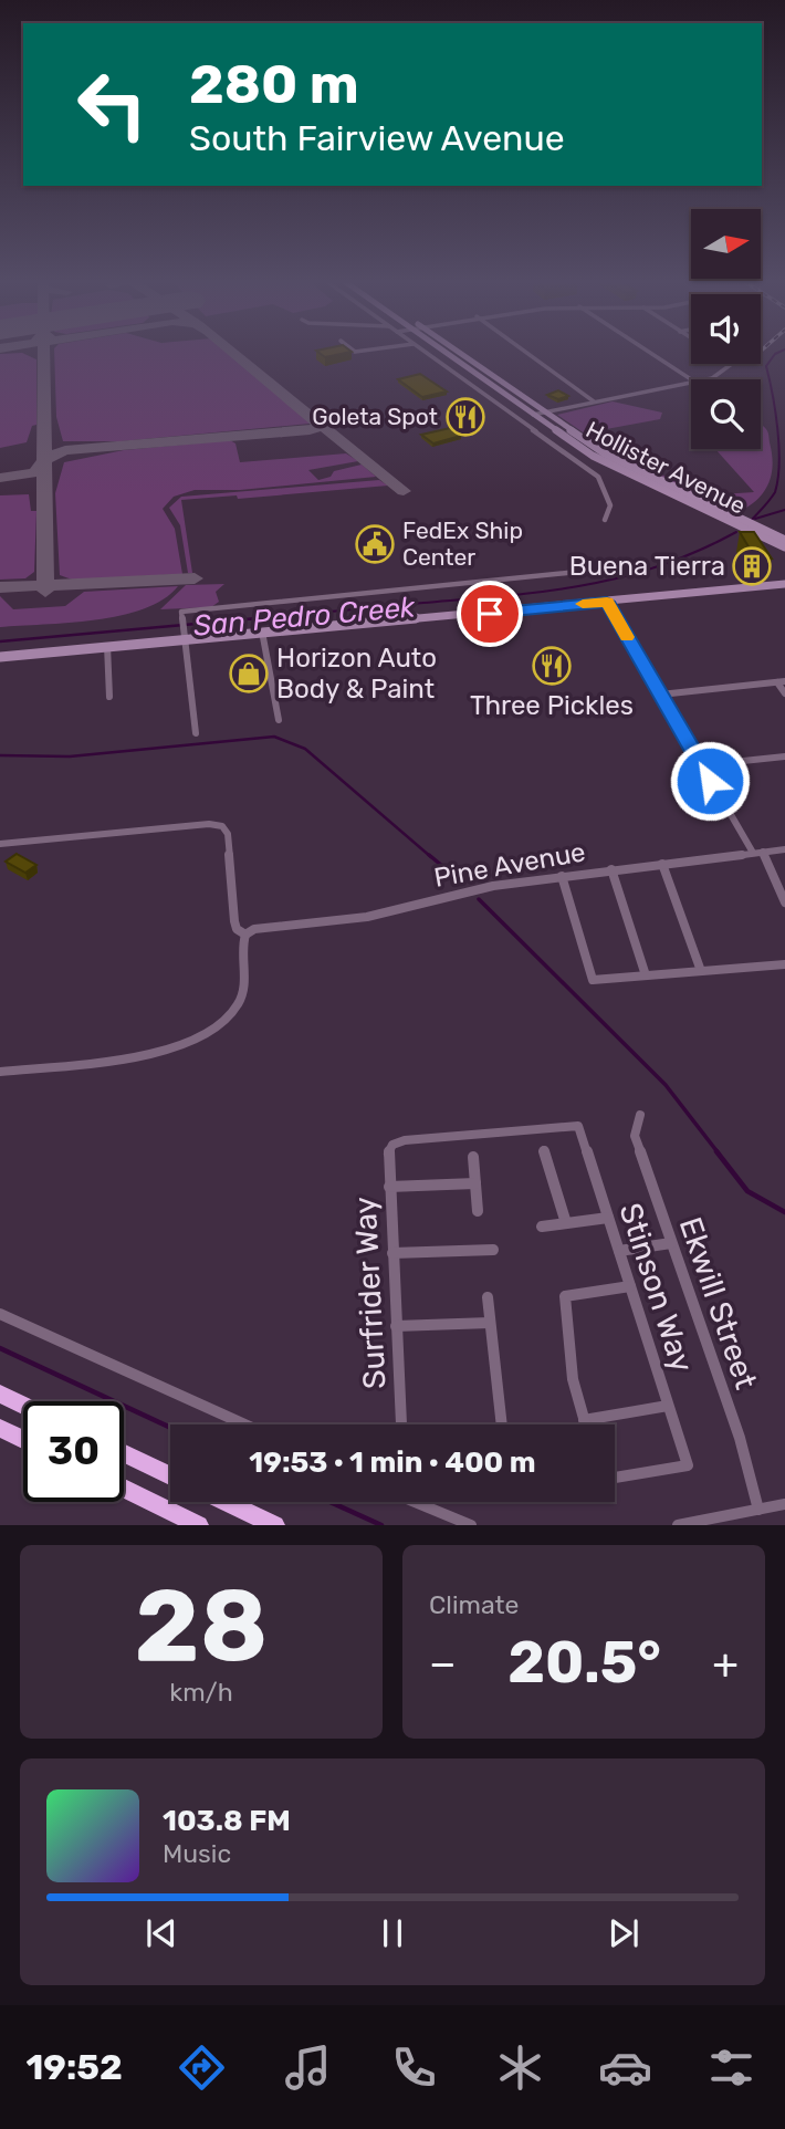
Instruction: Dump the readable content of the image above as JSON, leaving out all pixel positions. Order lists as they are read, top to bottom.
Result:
{
  "streets": {
    "main road": ["Hollister Avenue"],
    "street": [
      "Pine Avenue",
      "Stinson Way",
      "Surfrider Way",
      "Ekwill Street"
    ]
  },
  "crossings": [
    ["Stinson Way", "Surfrider Way"]
  ],
  "water": ["San Pedro Creek"],
  "places": {
    "restaurant": ["Goleta Spot", "Three Pickles"],
    "public building": ["FedEx Ship Center"],
    "building": ["Buena Tierra"],
    "shop": ["Horizon Auto Body & Paint"]
  },
  "north": "right",
  "page": {
    "turn": ["280 m", "South Fairview Avenue"],
    "limit": "30",
    "trip": "19:53 · 1 min · 400 m",
    "tile": [
      ["28", "km/h"],
      "Climate"
    ],
    "heat": ["−", "20.5°", "+"],
    "song": ["103.8 FM", "Music"],
    "tabs": "19:52"
  }
}
